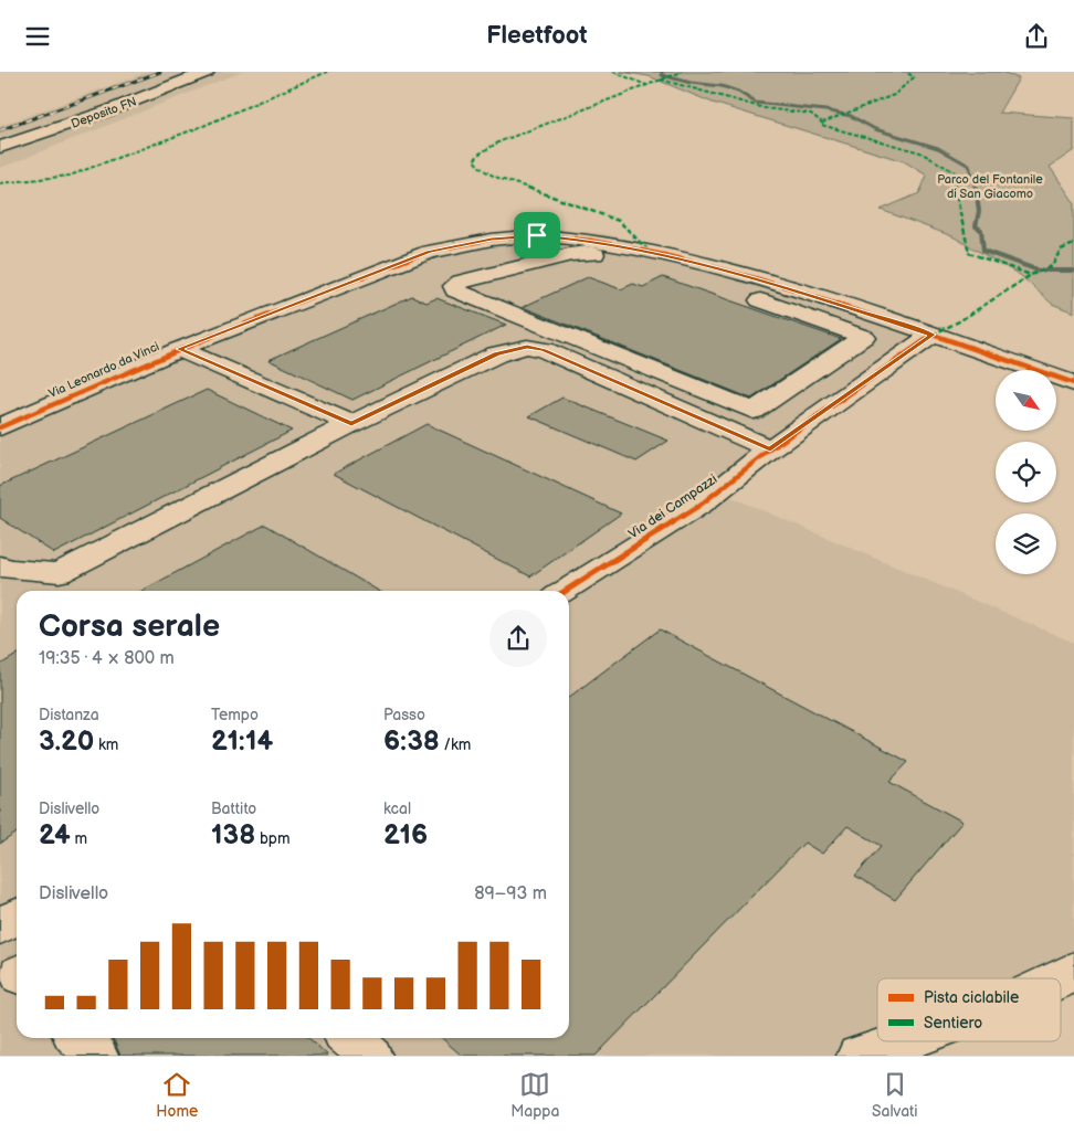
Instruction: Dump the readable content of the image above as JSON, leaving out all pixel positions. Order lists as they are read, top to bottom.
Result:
{
  "streets": {
    "street": ["Deposito FN", "Via Leonardo da Vinci", "Via dei Campazzi"]
  },
  "crossings": [
    ["Via Leonardo da Vinci", "Via dei Campazzi"]
  ],
  "parks": ["Parco del Fontanile di San Giacomo"],
  "legend": ["Pista ciclabile", "Sentiero"],
  "north": "bottom right",
  "page": {
    "header": "Fleetfoot",
    "heading": ["Corsa serale", "19:35 · 4 × 800 m"],
    "stats": [
      ["Distanza", "3.20 km"],
      ["Tempo", "21:14"],
      ["Passo", "6:38 /km"],
      ["Dislivello", "24 m"],
      ["Battito", "138 bpm"],
      ["kcal", "216"]
    ],
    "chart": ["Dislivello", "89–93 m"],
    "tabs": ["Home", "Mappa", "Salvati"]
  }
}
